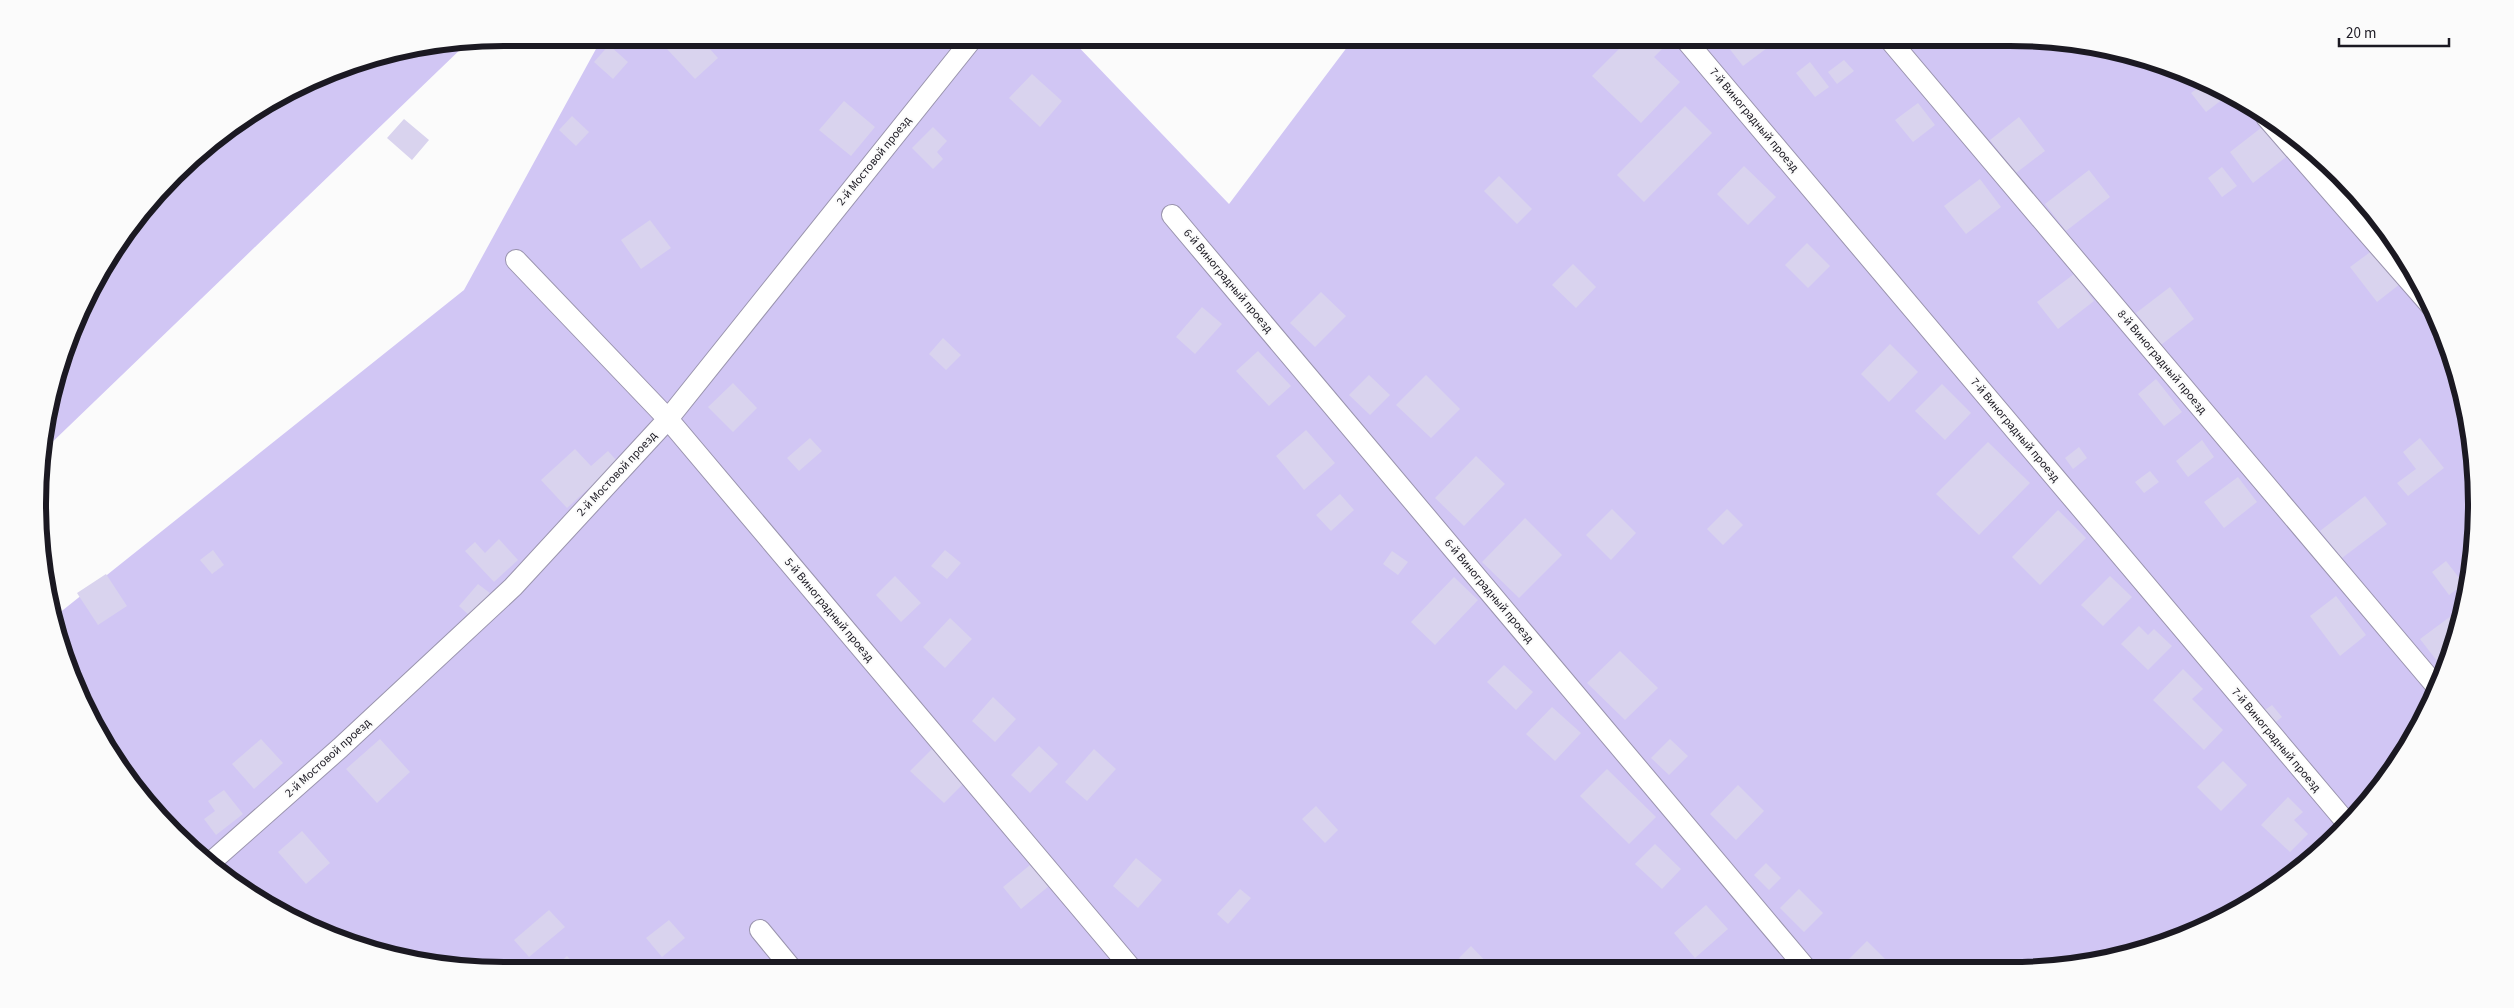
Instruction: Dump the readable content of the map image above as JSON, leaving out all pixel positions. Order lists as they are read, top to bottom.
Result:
{
  "streets": {
    "lane": [
      "7-й Виноградный проезд",
      "2-й Мостовой проезд",
      "6-й Виноградный проезд",
      "8-й Виноградный проезд",
      "5-й Виноградный проезд"
    ]
  },
  "crossings": [
    ["2-й Мостовой проезд", "5-й Виноградный проезд"]
  ],
  "scale_bar": "20 m"
}
